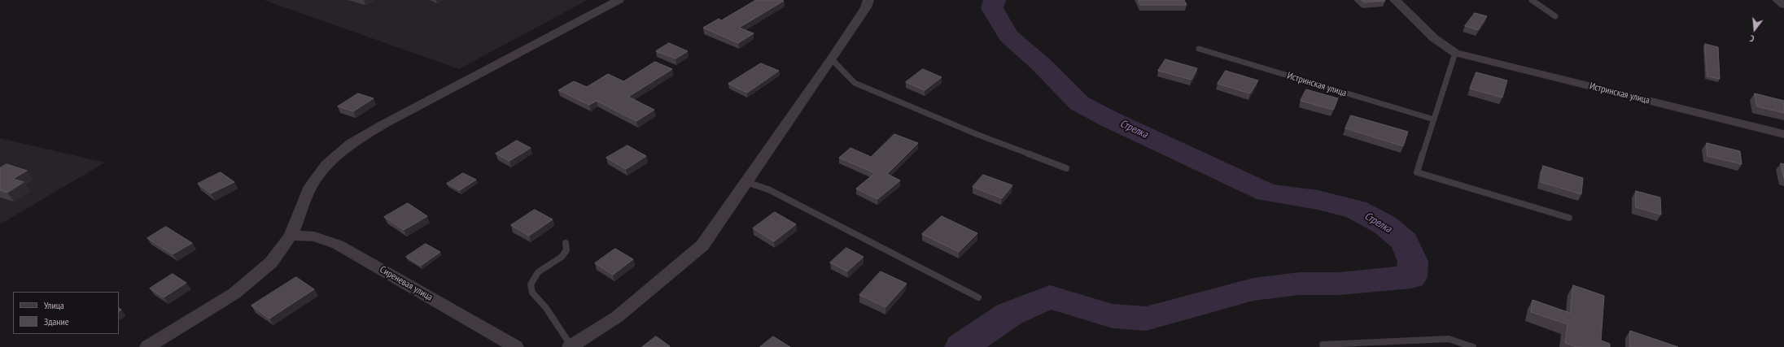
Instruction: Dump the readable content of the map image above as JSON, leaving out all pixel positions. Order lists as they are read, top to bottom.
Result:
{
  "streets": {
    "street": ["Истринская улица", "Сиреневая улица"]
  },
  "water": ["Стрелка"],
  "legend": ["Улица", "Здание"],
  "north": "bottom"
}
